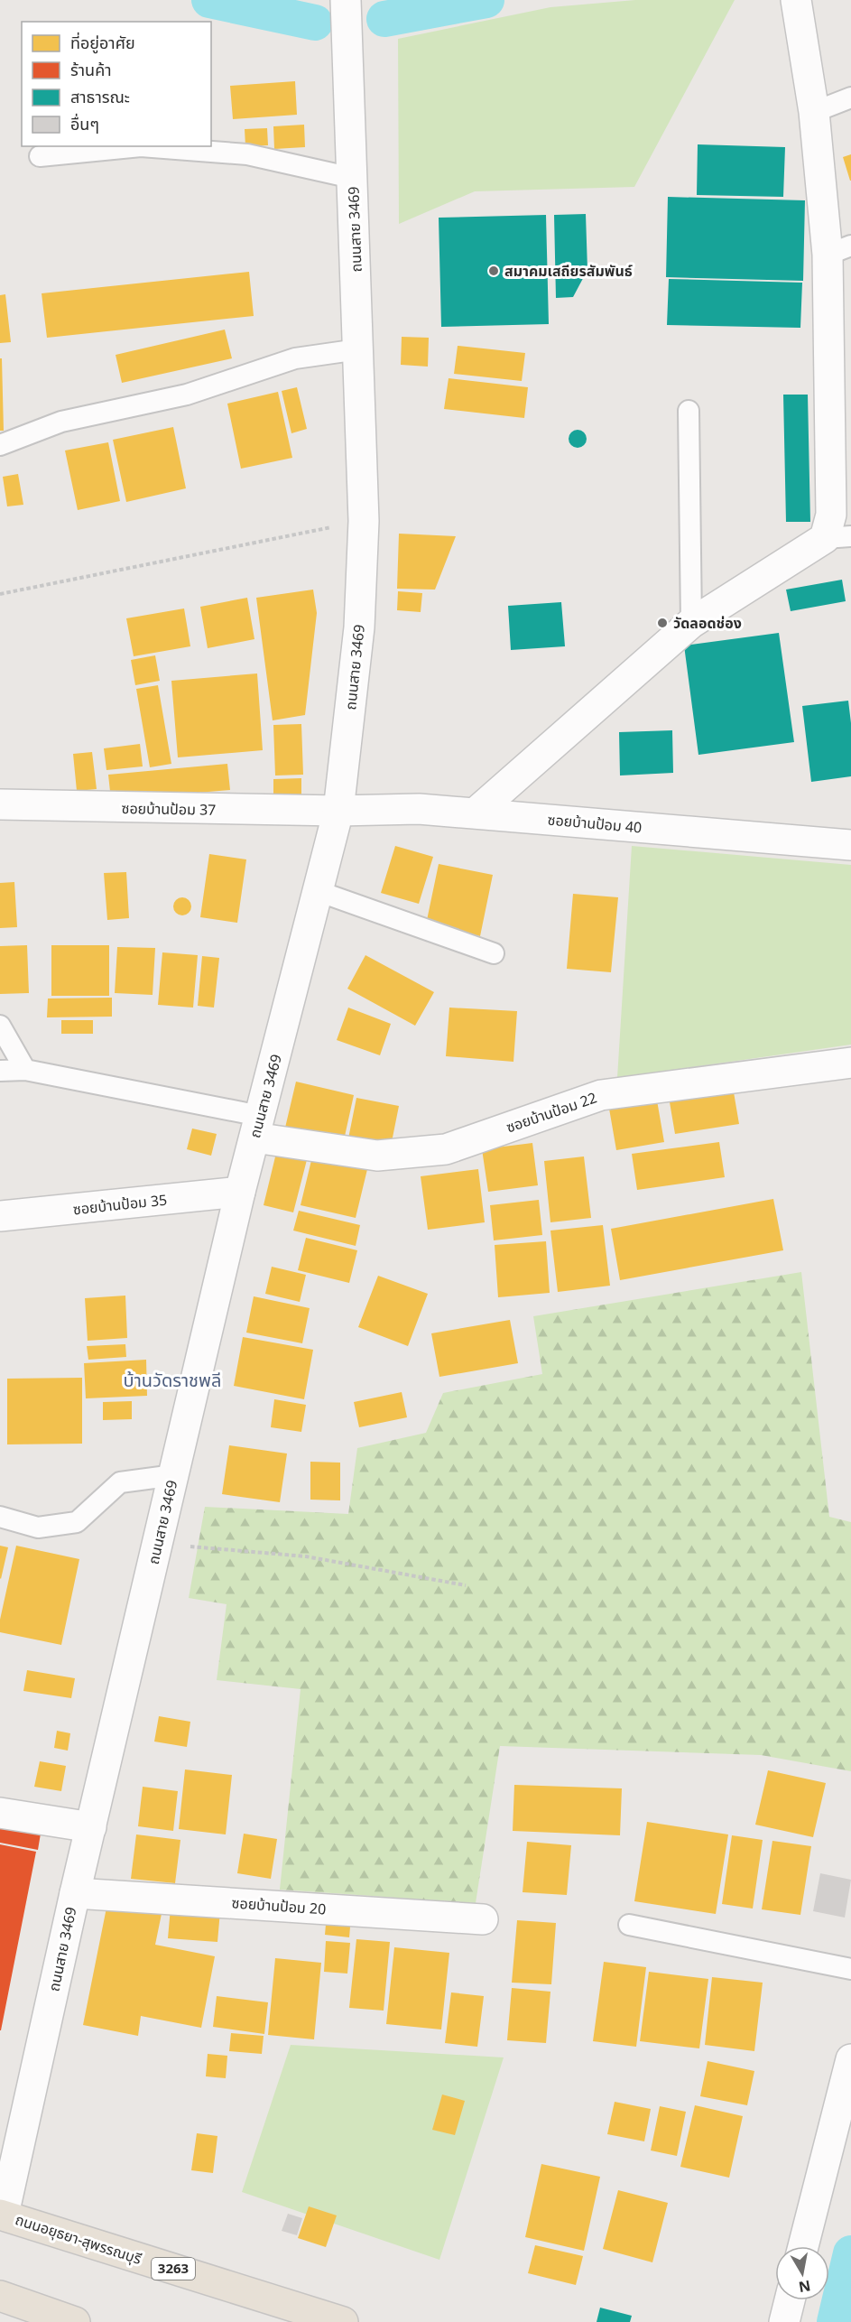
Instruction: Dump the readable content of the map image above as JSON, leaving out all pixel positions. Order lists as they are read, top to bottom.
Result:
{
  "streets": {
    "main road": ["ถนนอยุธยา-สุพรรณบุรี", "3263"],
    "street": [
      "ถนนสาย 3469",
      "ซอยบ้านป้อม 37",
      "ซอยบ้านป้อม 40",
      "ซอยบ้านป้อม 22",
      "ซอยบ้านป้อม 35",
      "ซอยบ้านป้อม 20"
    ]
  },
  "crossings": [
    ["ถนนสาย 3469", "ซอยบ้านป้อม 37"],
    ["ถนนสาย 3469", "ซอยบ้านป้อม 40"],
    ["ถนนสาย 3469", "ซอยบ้านป้อม 22"],
    ["ถนนสาย 3469", "ซอยบ้านป้อม 35"],
    ["ถนนสาย 3469", "ซอยบ้านป้อม 20"],
    ["ถนนสาย 3469", "ถนนอยุธยา-สุพรรณบุรี"],
    ["ซอยบ้านป้อม 37", "ซอยบ้านป้อม 40"]
  ],
  "districts": ["บ้านวัดราชพลี"],
  "places": ["สมาคมเสถียรสัมพันธ์", "วัดลอดช่อง"],
  "legend": [
    "ที่อยู่อาศัย",
    "ร้านค้า",
    "สาธารณะ",
    "อื่นๆ"
  ],
  "north": "bottom"
}
